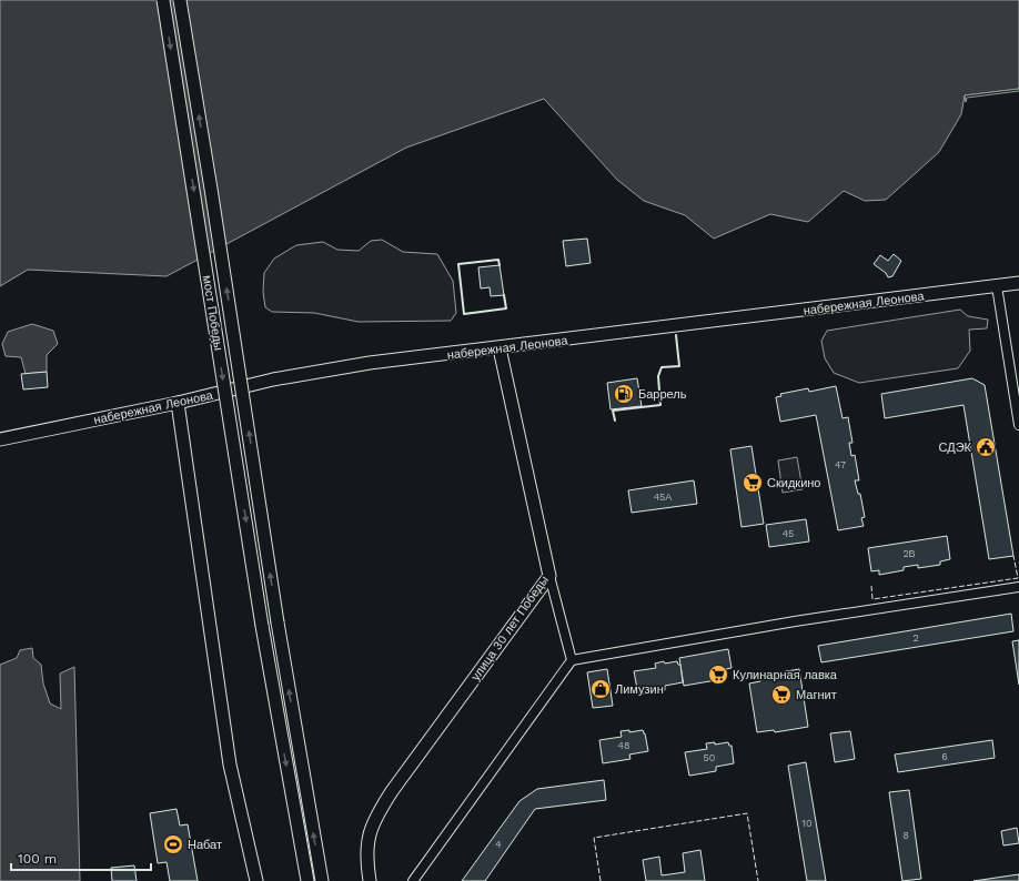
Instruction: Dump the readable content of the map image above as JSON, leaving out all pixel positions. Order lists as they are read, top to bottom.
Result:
{
  "streets": {
    "main road": ["набережная Леонова", "мост Победы", "улица 30 лет Победы"]
  },
  "crossings": [
    ["набережная Леонова", "улица 30 лет Победы"]
  ],
  "places": {
    "fuel station": ["Баррель"],
    "public building": ["СДЭК"],
    "supermarket": ["Скидкино", "Кулинарная лавка", "Магнит"],
    "shop": ["Лимузин"],
    "sports": ["Набат"]
  },
  "house_numbers": [
    "47",
    "45А",
    "45",
    "2В",
    "2",
    "48",
    "6",
    "50",
    "10",
    "8",
    "4"
  ],
  "scale_bar": "100 m"
}
